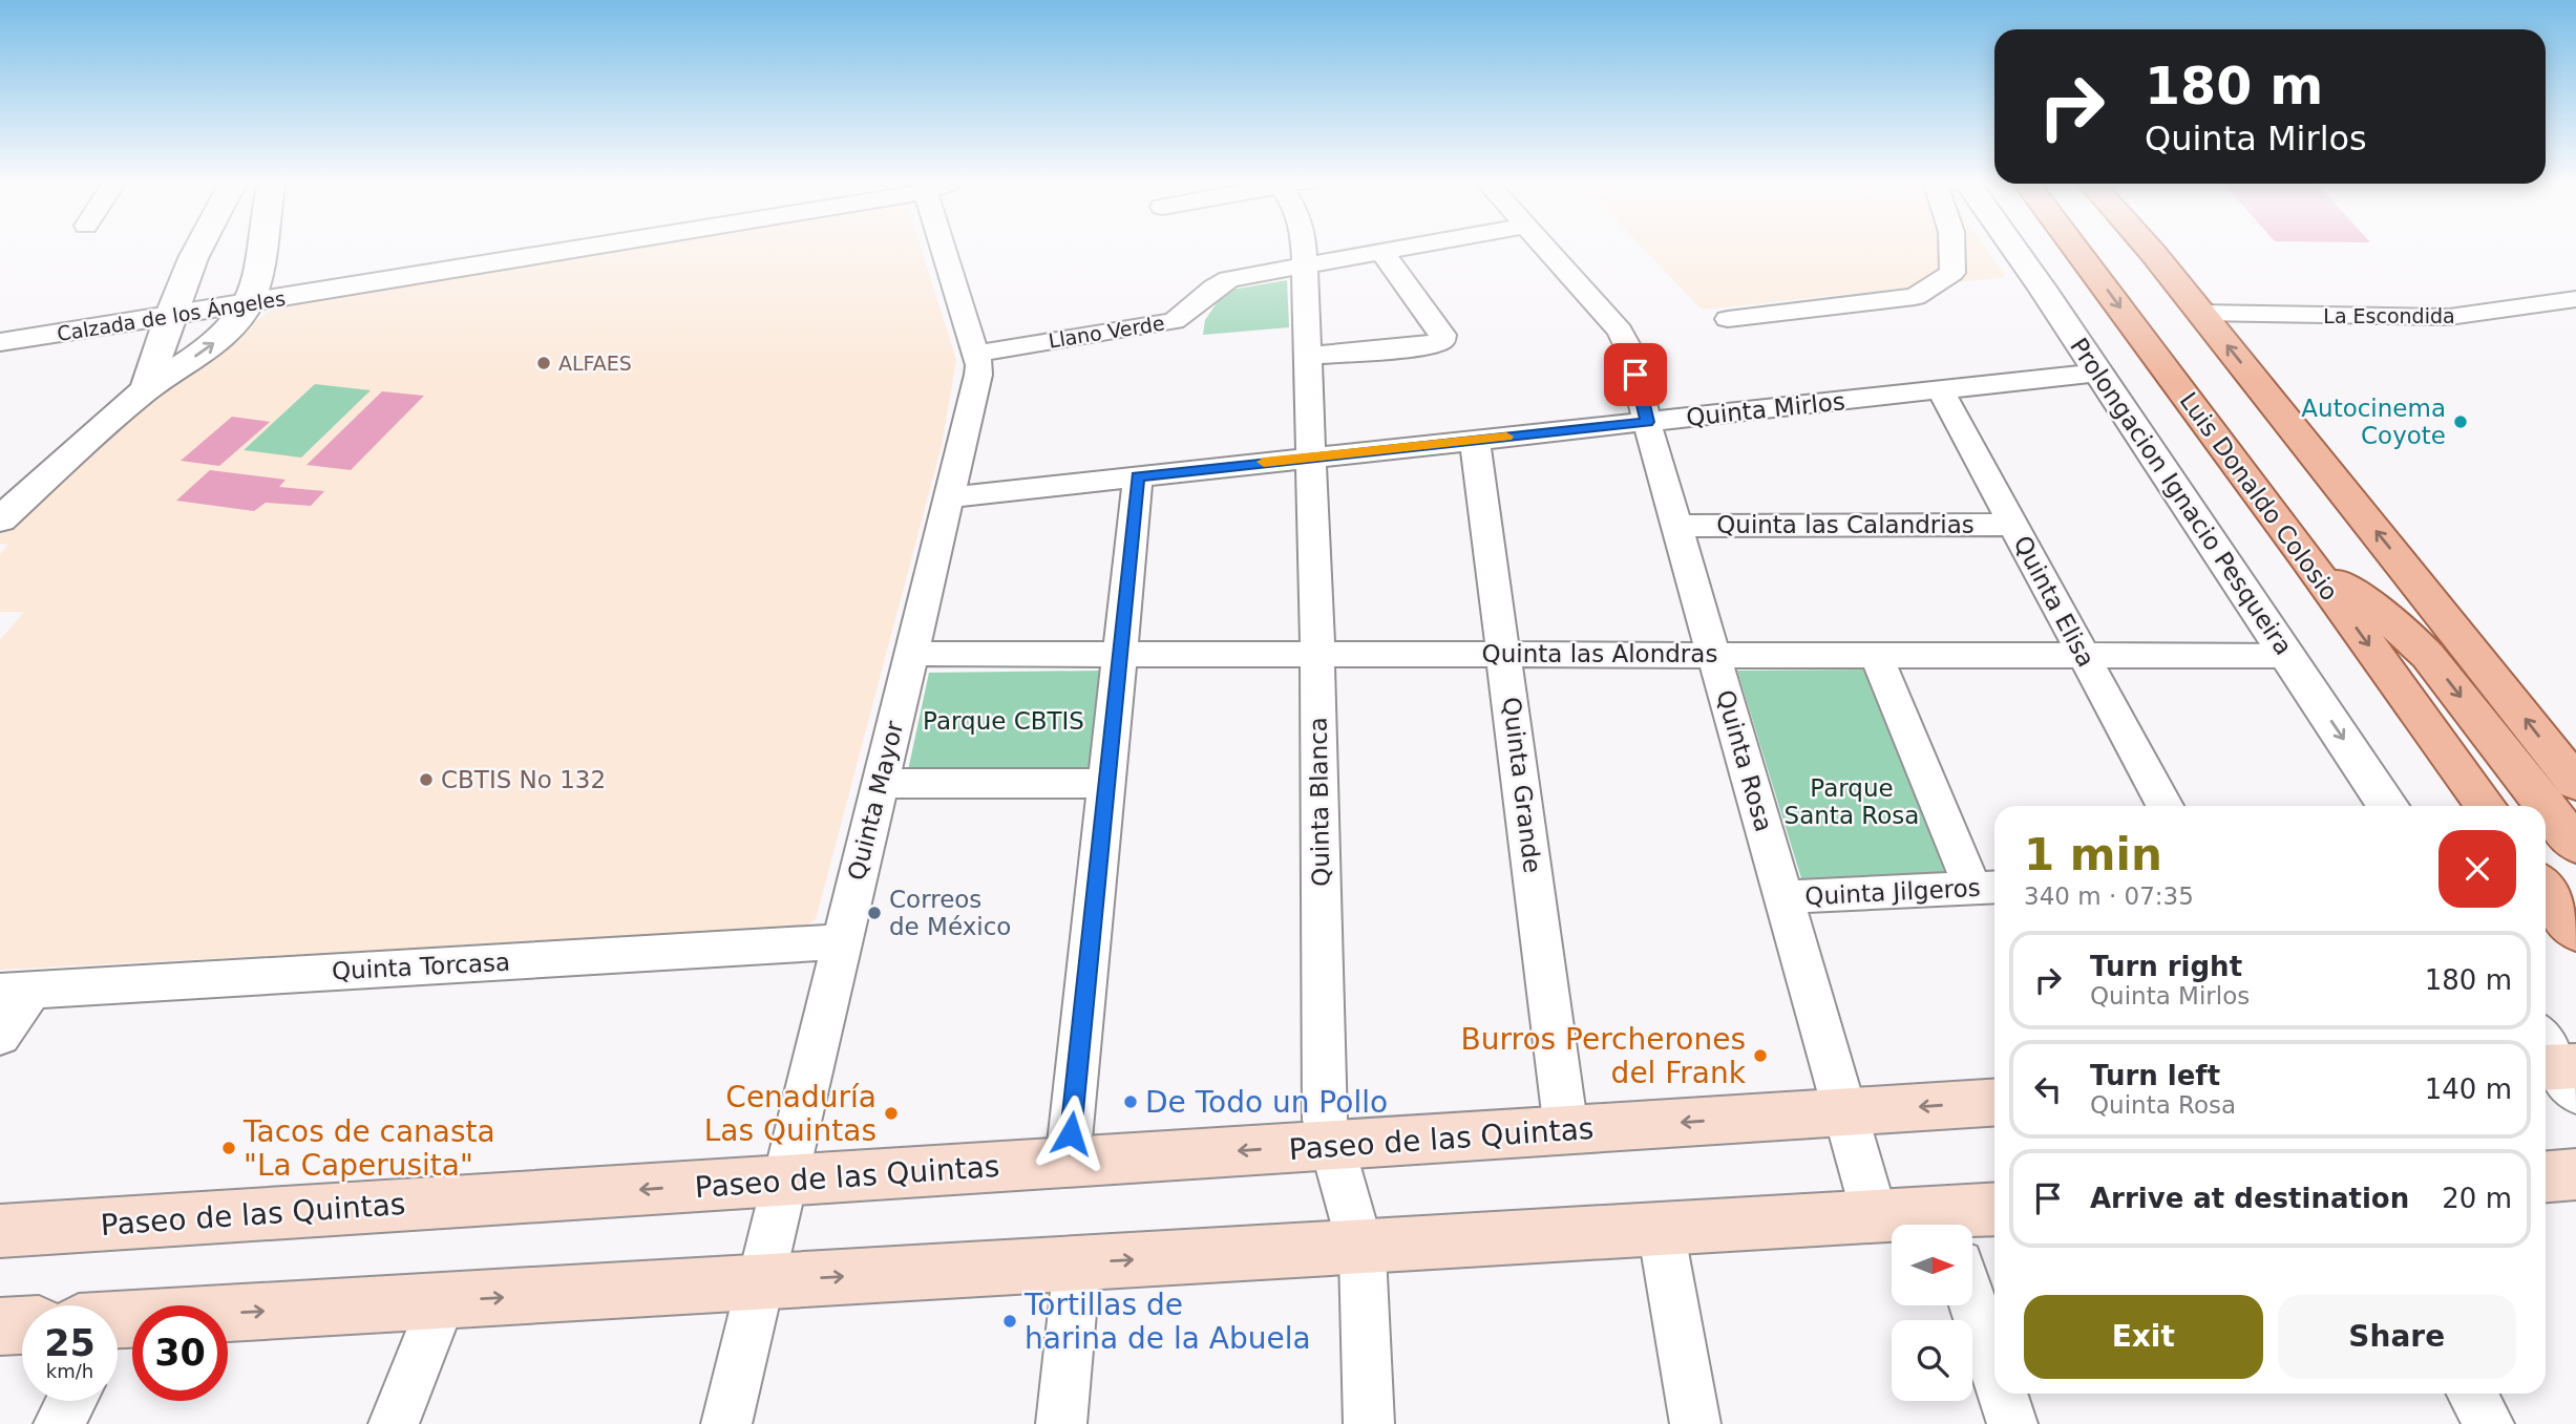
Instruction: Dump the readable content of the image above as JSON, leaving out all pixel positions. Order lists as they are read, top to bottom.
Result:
{
  "streets": {
    "main road": ["Luis Donaldo Colosio", "Paseo de las Quintas"],
    "street": [
      "Calzada de los Ángeles",
      "La Escondida",
      "Llano Verde",
      "Quinta Mirlos",
      "Prolongacion Ignacio Pesqueira",
      "Quinta las Calandrias",
      "Quinta Elisa",
      "Quinta las Alondras",
      "Quinta Rosa",
      "Quinta Grande",
      "Quinta Mayor",
      "Quinta Blanca",
      "Quinta Jilgeros",
      "Quinta Torcasa"
    ]
  },
  "crossings": [
    ["Llano Verde", "Quinta Mayor"],
    ["Llano Verde", "Quinta Blanca"],
    ["Quinta Mirlos", "Prolongacion Ignacio Pesqueira"],
    ["Quinta Mirlos", "Quinta Elisa"],
    ["Quinta Mirlos", "Quinta Rosa"],
    ["Quinta Mirlos", "Quinta Grande"],
    ["Quinta Mirlos", "Quinta Mayor"],
    ["Quinta Mirlos", "Quinta Blanca"],
    ["Prolongacion Ignacio Pesqueira", "Quinta las Alondras"],
    ["Quinta las Calandrias", "Quinta Elisa"],
    ["Quinta las Calandrias", "Quinta Rosa"],
    ["Quinta Elisa", "Quinta las Alondras"],
    ["Quinta las Alondras", "Quinta Rosa"],
    ["Quinta las Alondras", "Quinta Grande"],
    ["Quinta las Alondras", "Quinta Mayor"],
    ["Quinta las Alondras", "Quinta Blanca"],
    ["Quinta Rosa", "Quinta Jilgeros"],
    ["Quinta Rosa", "Paseo de las Quintas"],
    ["Quinta Grande", "Paseo de las Quintas"],
    ["Quinta Mayor", "Quinta Torcasa"],
    ["Quinta Mayor", "Paseo de las Quintas"],
    ["Quinta Blanca", "Paseo de las Quintas"]
  ],
  "parks": ["Parque CBTIS", "Parque Santa Rosa"],
  "places": [
    "ALFAES",
    "Autocinema Coyote",
    "CBTIS No 132",
    "Correos de México",
    "Burros Percherones del Frank",
    "De Todo un Pollo",
    "Cenaduría Las Quintas",
    "Tacos de canasta \"La Caperusita\"",
    "Tortillas de harina de la Abuela"
  ],
  "north": "right",
  "page": {
    "turn": ["180 m", "Quinta Mirlos"],
    "heading": ["1 min", "340 m · 07:35"],
    "list": [
      {
        "name": "Turn right",
        "note": "Quinta Mirlos",
        "value": "180 m"
      },
      {
        "name": "Turn left",
        "note": "Quinta Rosa",
        "value": "140 m"
      },
      {
        "name": "Arrive at destination",
        "value": "20 m"
      }
    ],
    "buttons": ["Exit", "Share"],
    "speed": "25 km/h",
    "limit": "30"
  }
}
